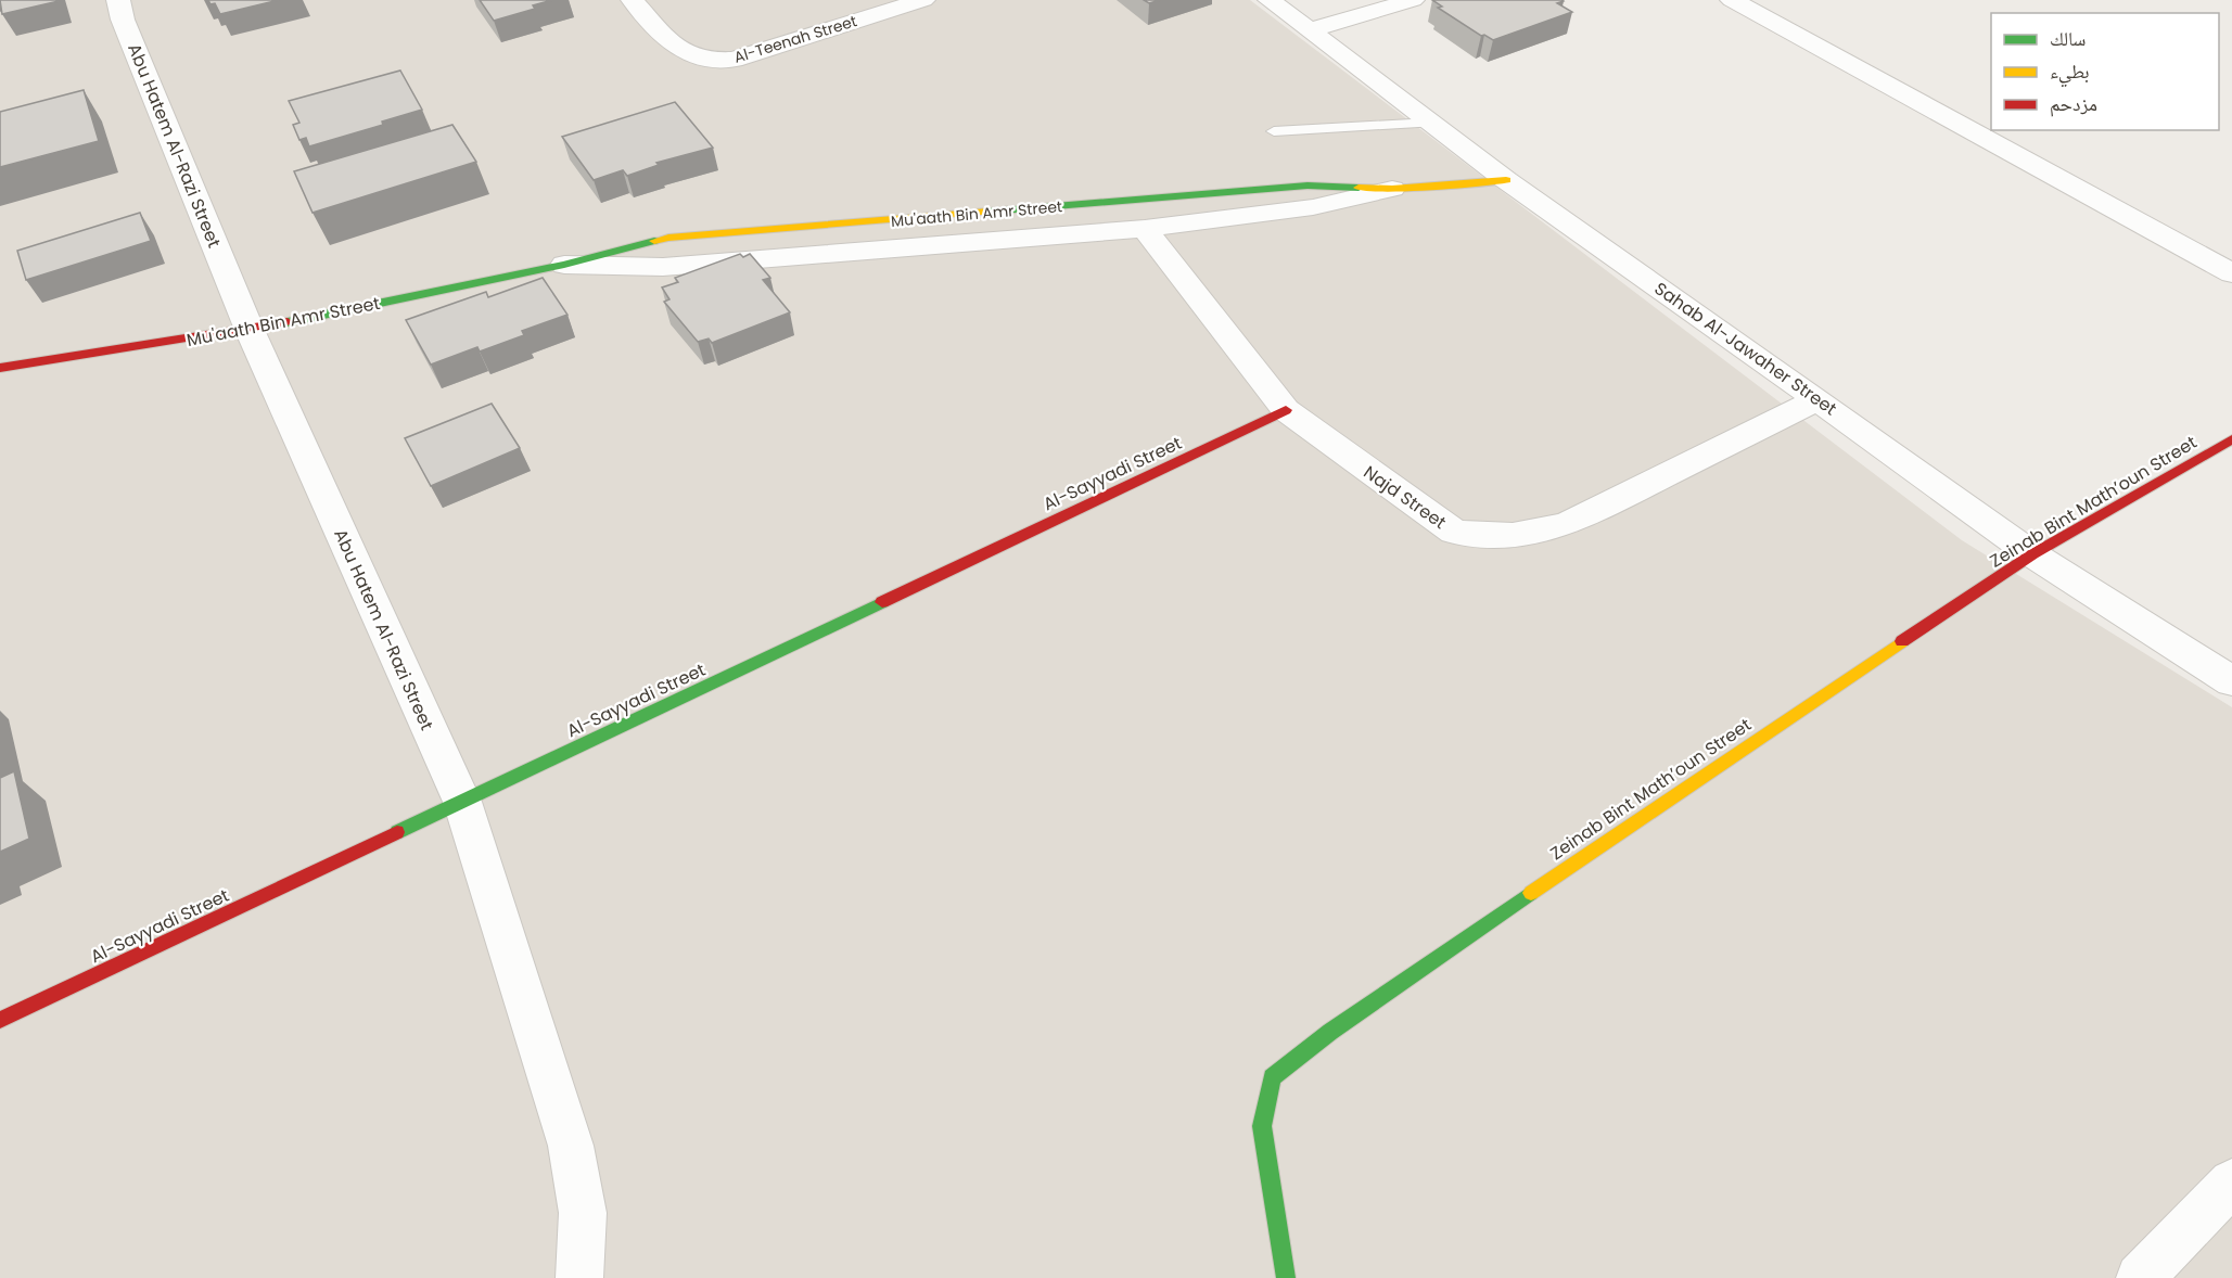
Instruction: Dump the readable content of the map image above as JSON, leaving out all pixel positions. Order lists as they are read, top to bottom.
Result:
{
  "streets": {
    "street": [
      "Al-Teenah Street",
      "Abu Hatem Al-Razi Street",
      "Mu'aath Bin Amr Street",
      "Sahab Al-Jawaher Street",
      "Al-Sayyadi Street",
      "Najd Street",
      "Zeinab Bint Math’oun Street"
    ]
  },
  "crossings": [
    ["Abu Hatem Al-Razi Street", "Mu'aath Bin Amr Street"],
    ["Abu Hatem Al-Razi Street", "Al-Sayyadi Street"],
    ["Mu'aath Bin Amr Street", "Sahab Al-Jawaher Street"],
    ["Mu'aath Bin Amr Street", "Najd Street"],
    ["Sahab Al-Jawaher Street", "Najd Street"],
    ["Sahab Al-Jawaher Street", "Zeinab Bint Math’oun Street"],
    ["Al-Sayyadi Street", "Najd Street"]
  ],
  "legend": ["سالك", "بطيء", "مزدحم"]
}
